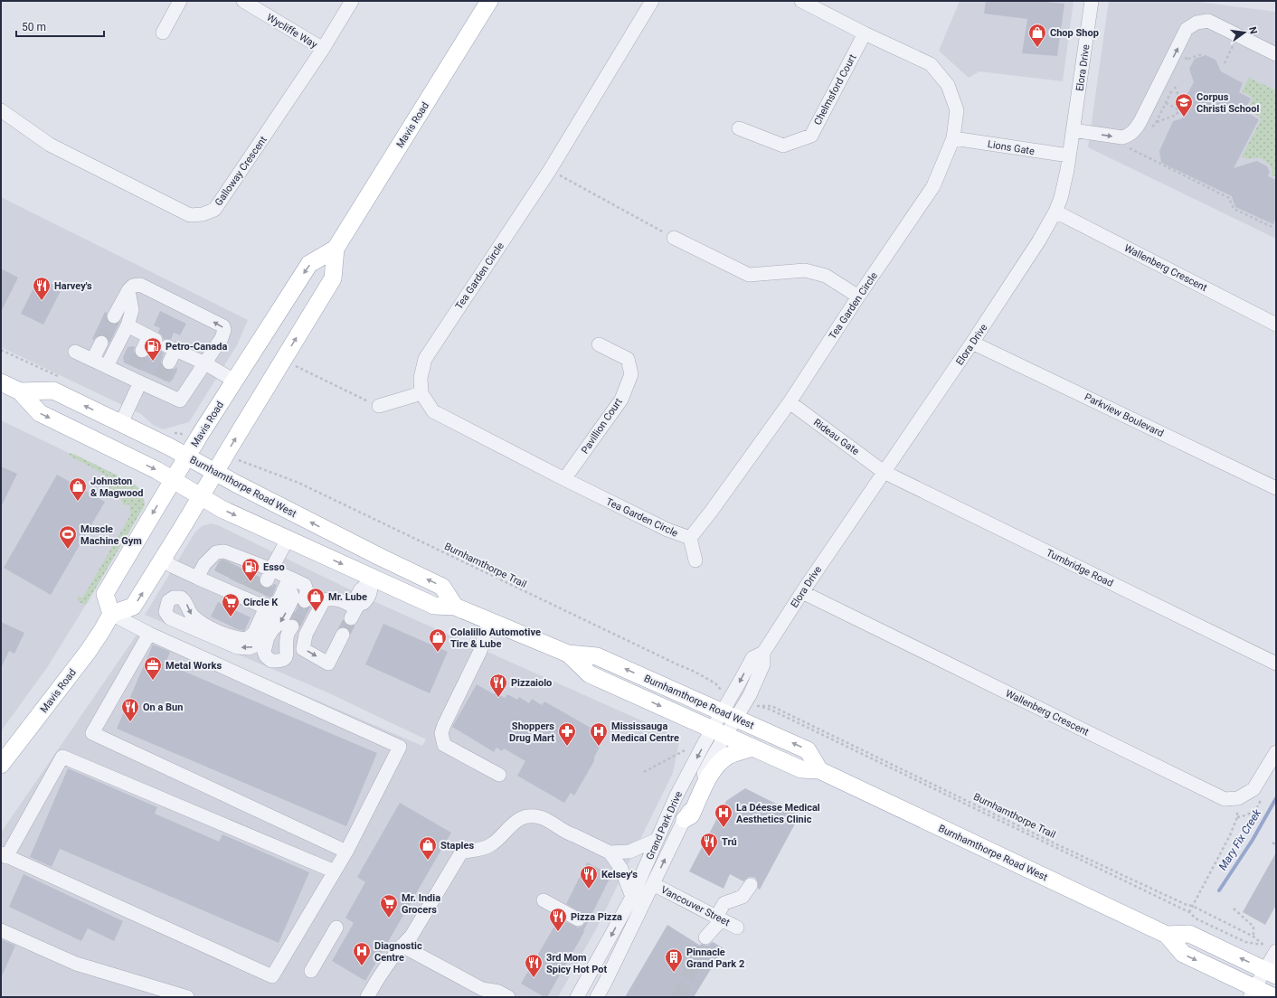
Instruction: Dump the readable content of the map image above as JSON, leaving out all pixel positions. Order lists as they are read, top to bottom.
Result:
{
  "streets": {
    "main road": ["Mavis Road", "Burnhamthorpe Road West"],
    "street": [
      "Wycliffe Way",
      "Elora Drive",
      "Chelmsford Court",
      "Lions Gate",
      "Galloway Crescent",
      "Wallenberg Crescent",
      "Tea Garden Circle",
      "Parkview Boulevard",
      "Pavillion Court",
      "Rideau Gate",
      "Turnbridge Road",
      "Grand Park Drive",
      "Vancouver Street"
    ],
    "path": ["Burnhamthorpe Trail"]
  },
  "crossings": [
    ["Wycliffe Way", "Galloway Crescent"],
    ["Elora Drive", "Lions Gate"],
    ["Elora Drive", "Wallenberg Crescent"],
    ["Elora Drive", "Parkview Boulevard"],
    ["Elora Drive", "Rideau Gate"],
    ["Elora Drive", "Burnhamthorpe Road West"],
    ["Elora Drive", "Turnbridge Road"],
    ["Elora Drive", "Grand Park Drive"],
    ["Chelmsford Court", "Tea Garden Circle"],
    ["Mavis Road", "Burnhamthorpe Road West"],
    ["Lions Gate", "Tea Garden Circle"],
    ["Tea Garden Circle", "Pavillion Court"],
    ["Tea Garden Circle", "Rideau Gate"],
    ["Rideau Gate", "Turnbridge Road"],
    ["Burnhamthorpe Road West", "Grand Park Drive"],
    ["Grand Park Drive", "Vancouver Street"]
  ],
  "water": ["Mary Fix Creek"],
  "places": {
    "shop": [
      "Chop Shop",
      "Johnston & Magwood",
      "Mr. Lube",
      "Colalillo Automotive Tire & Lube",
      "Staples"
    ],
    "school or university": ["Corpus Christi School"],
    "restaurant": [
      "Harvey's",
      "Pizzaiolo",
      "On a Bun",
      "Trú",
      "Kelsey's",
      "Pizza Pizza",
      "3rd Mom Spicy Hot Pot"
    ],
    "fuel station": ["Petro-Canada", "Esso"],
    "sports": ["Muscle Machine Gym"],
    "supermarket": ["Circle K", "Mr. India Grocers"],
    "office": ["Metal Works"],
    "pharmacy": ["Shoppers Drug Mart"],
    "hospital": ["Mississauga Medical Centre", "La Déesse Medical Aesthetics Clinic", "Diagnostic Centre"],
    "building": ["Pinnacle Grand Park 2"]
  },
  "scale_bar": "50 m",
  "north": "right"
}
